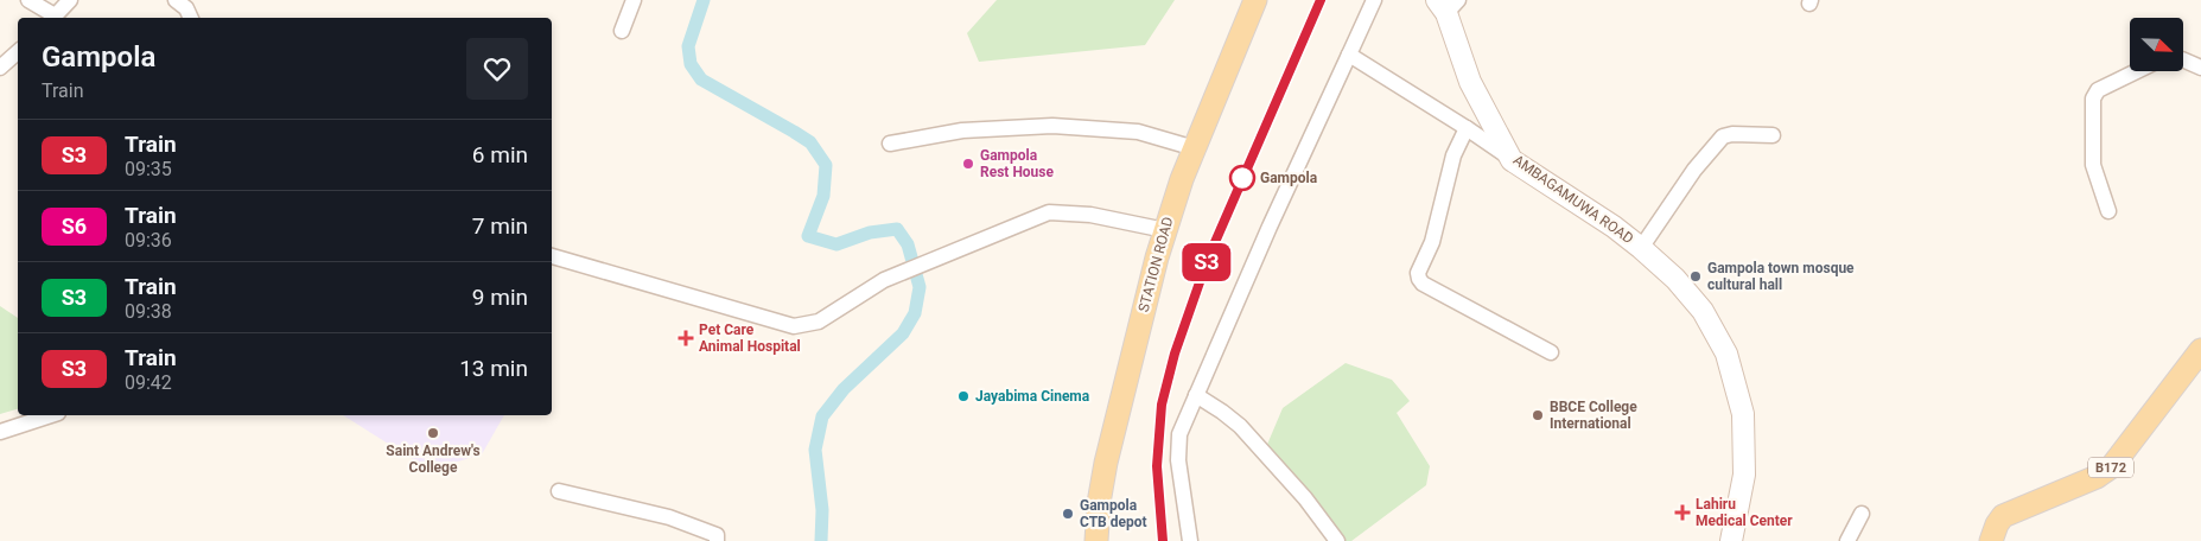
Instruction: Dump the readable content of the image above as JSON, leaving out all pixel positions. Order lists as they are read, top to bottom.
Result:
{
  "streets": {
    "main road": ["AMBAGAMUWA ROAD", "STATION ROAD", "B172"]
  },
  "places": {
    "other": [
      "Gampola Rest House",
      "Gampola",
      "Gampola town mosque cultural hall",
      "Jayabima Cinema",
      "BBCE College International",
      "Saint Andrew's College",
      "Gampola CTB depot"
    ],
    "health": ["Pet Care Animal Hospital", "Lahiru Medical Center"]
  },
  "north": "bottom right",
  "page": {
    "on_map": "S3",
    "heading": ["Gampola", "Train"],
    "list": [
      {
        "mark": "S3",
        "name": "Train",
        "note": "09:35",
        "value": "6 min"
      },
      {
        "mark": "S6",
        "name": "Train",
        "note": "09:36",
        "value": "7 min"
      },
      {
        "mark": "S3",
        "name": "Train",
        "note": "09:38",
        "value": "9 min"
      },
      {
        "mark": "S3",
        "name": "Train",
        "note": "09:42",
        "value": "13 min"
      }
    ]
  }
}
